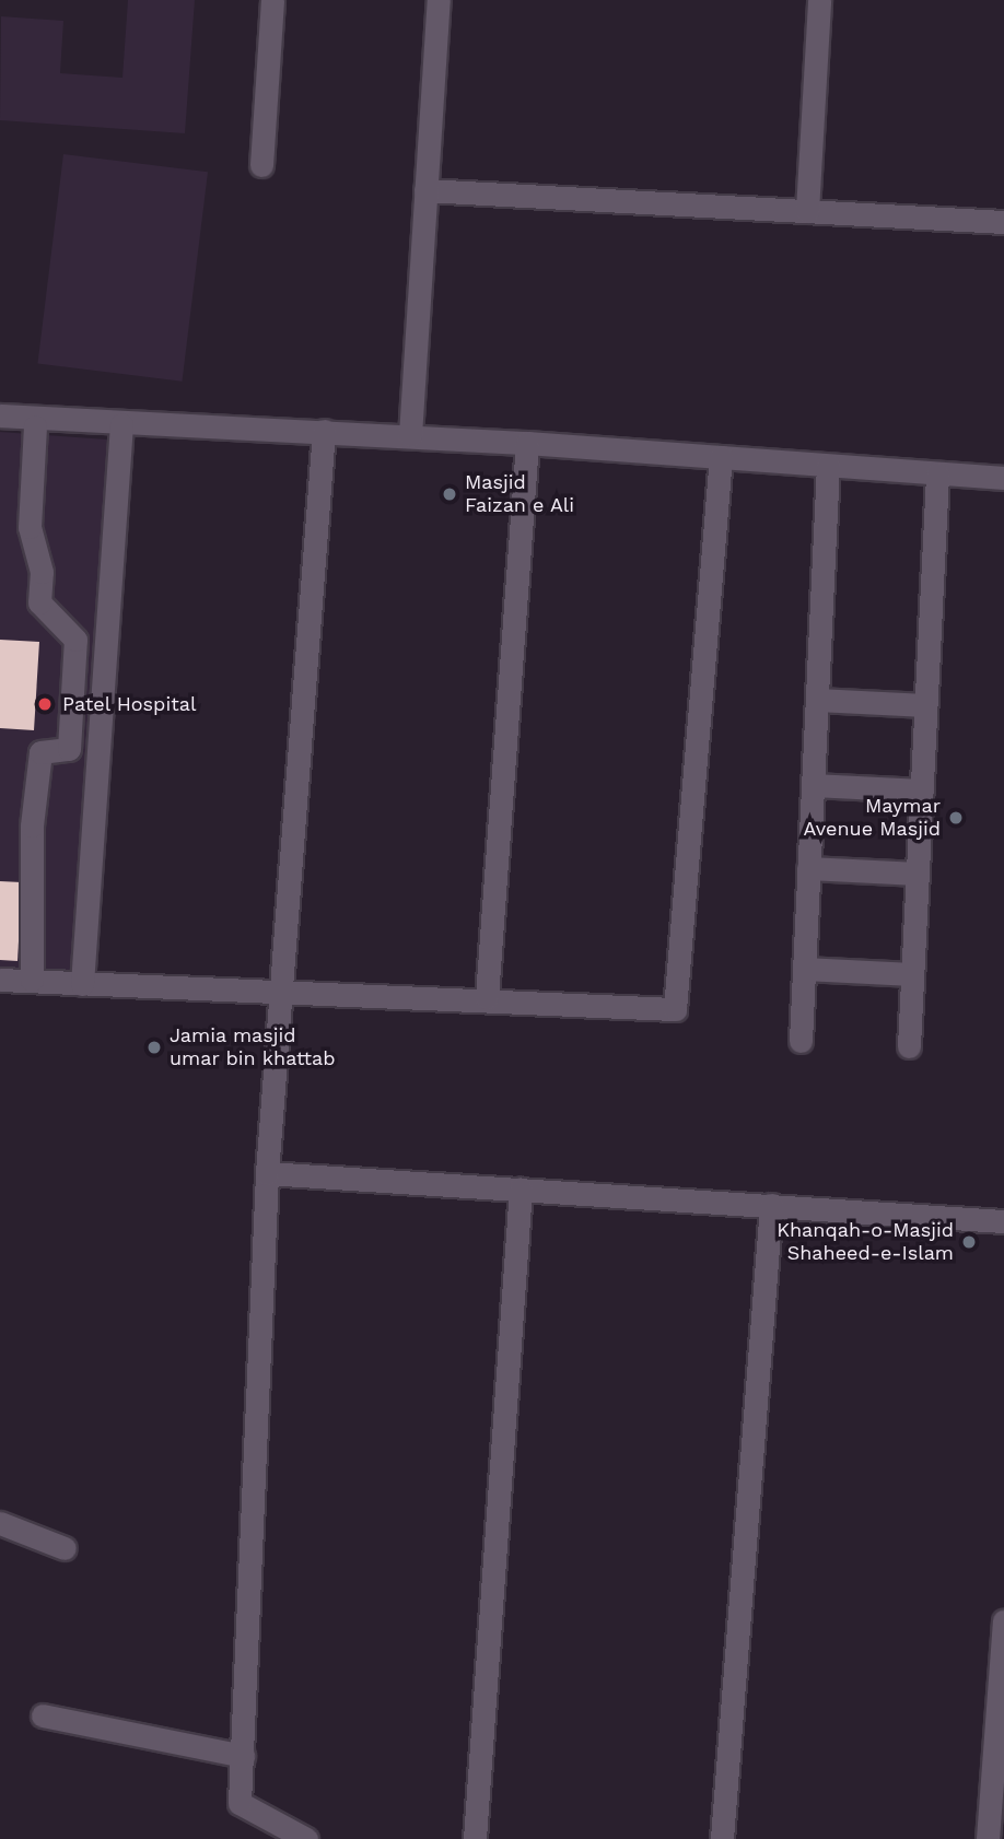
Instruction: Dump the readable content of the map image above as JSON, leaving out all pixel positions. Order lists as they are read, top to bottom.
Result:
{
  "places": [
    "Masjid Faizan e Ali",
    "Patel Hospital",
    "Maymar Avenue Masjid",
    "Jamia masjid umar bin khattab",
    "Khanqah-o-Masjid Shaheed-e-Islam"
  ]
}
